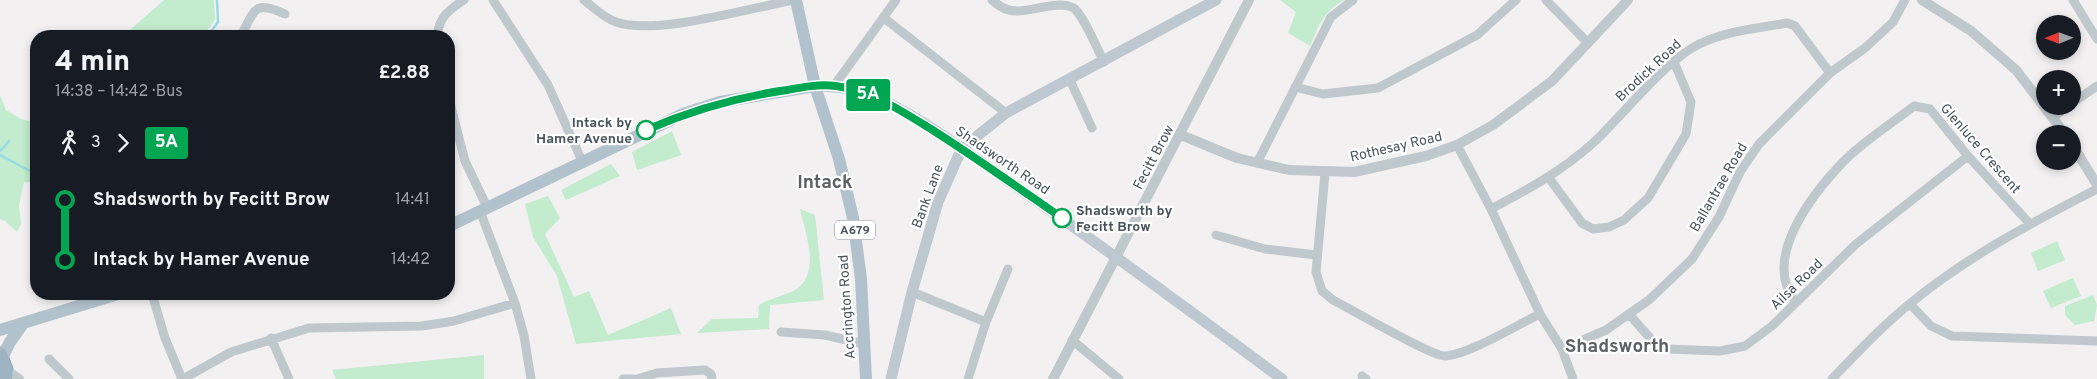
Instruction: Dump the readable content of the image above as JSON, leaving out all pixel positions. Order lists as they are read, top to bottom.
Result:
{
  "streets": {
    "main road": [
      "Shadsworth Road",
      "Bank Lane",
      "A679",
      "Accrington Road"
    ],
    "street": [
      "Brodick Road",
      "Rothesay Road",
      "Glenluce Crescent",
      "Fecitt Brow",
      "Ballantrae Road",
      "Ailsa Road"
    ]
  },
  "crossings": [
    ["Brodick Road", "Ballantrae Road"],
    ["Rothesay Road", "Fecitt Brow"],
    ["Glenluce Crescent", "Ailsa Road"],
    ["Fecitt Brow", "Shadsworth Road"],
    ["Shadsworth Road", "Bank Lane"],
    ["Shadsworth Road", "Accrington Road"],
    ["Ballantrae Road", "Ailsa Road"]
  ],
  "districts": ["Intack", "Shadsworth"],
  "places": ["Intack by Hamer Avenue", "Shadsworth by Fecitt Brow"],
  "lines": ["bus line 5A"],
  "north": "left",
  "page": {
    "on_map": "5A",
    "map_buttons": ["+", "−"],
    "heading": ["4 min", "14:38 – 14:42 · Bus", "£2.88"],
    "legs": ["3", "5A"],
    "list": [
      {
        "name": "Shadsworth by Fecitt Brow",
        "value": "14:41"
      },
      {
        "name": "Intack by Hamer Avenue",
        "value": "14:42"
      }
    ]
  }
}
